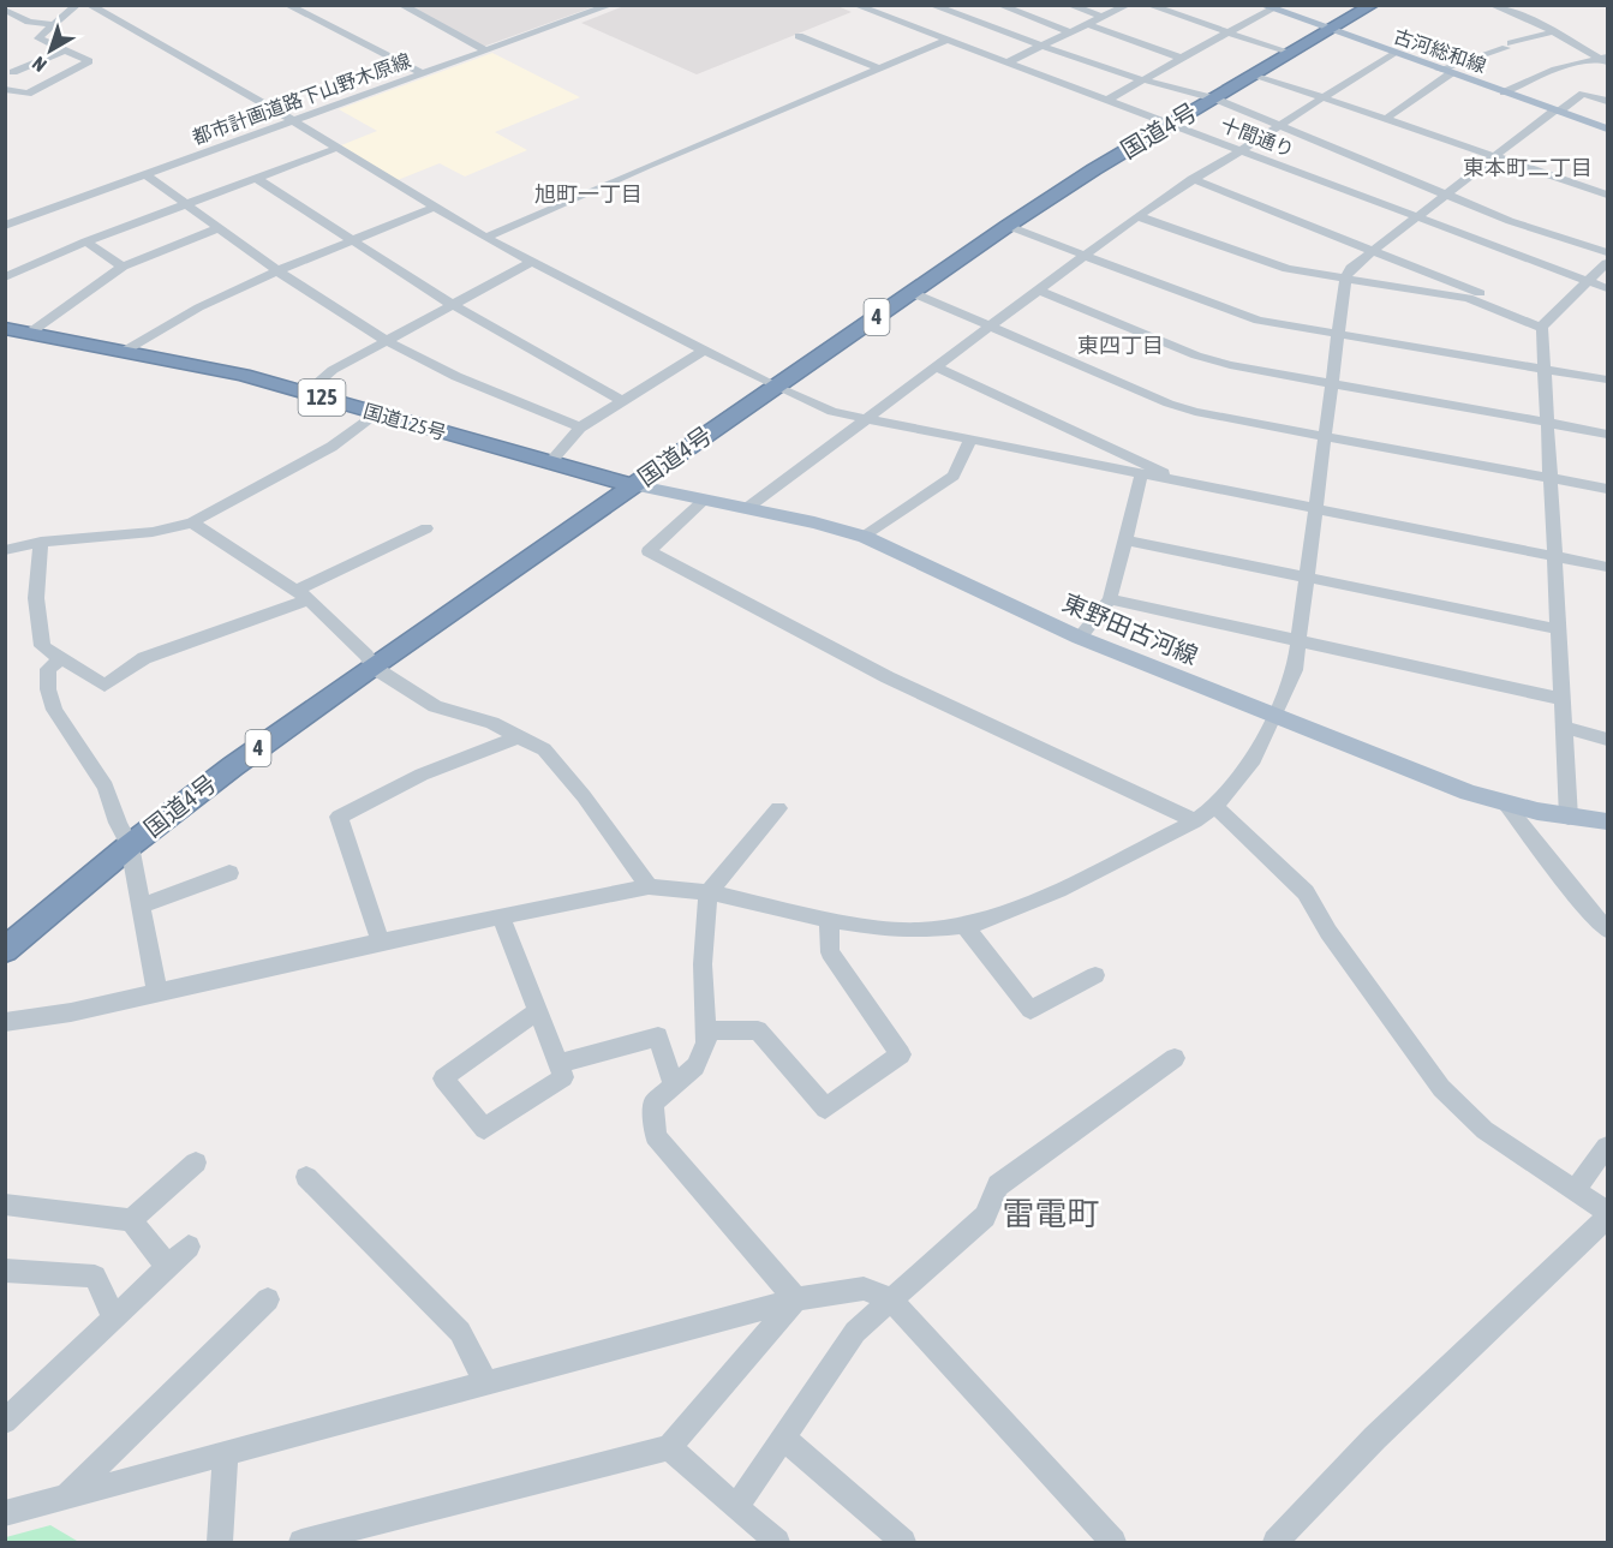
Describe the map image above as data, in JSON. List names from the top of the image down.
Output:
{
  "streets": {
    "highway": [
      "国道4号",
      "4",
      "125",
      "国道125号"
    ],
    "main road": ["古河総和線", "東野田古河線"],
    "street": ["都市計画道路下山野木原線", "十間通り"]
  },
  "crossings": [
    ["古河総和線", "国道4号"],
    ["国道4号", "十間通り"],
    ["国道4号", "国道125号"],
    ["国道4号", "東野田古河線"],
    ["国道125号", "東野田古河線"]
  ],
  "districts": [
    "東本町二丁目",
    "旭町一丁目",
    "東四丁目",
    "雷電町"
  ],
  "north": "bottom left"
}
